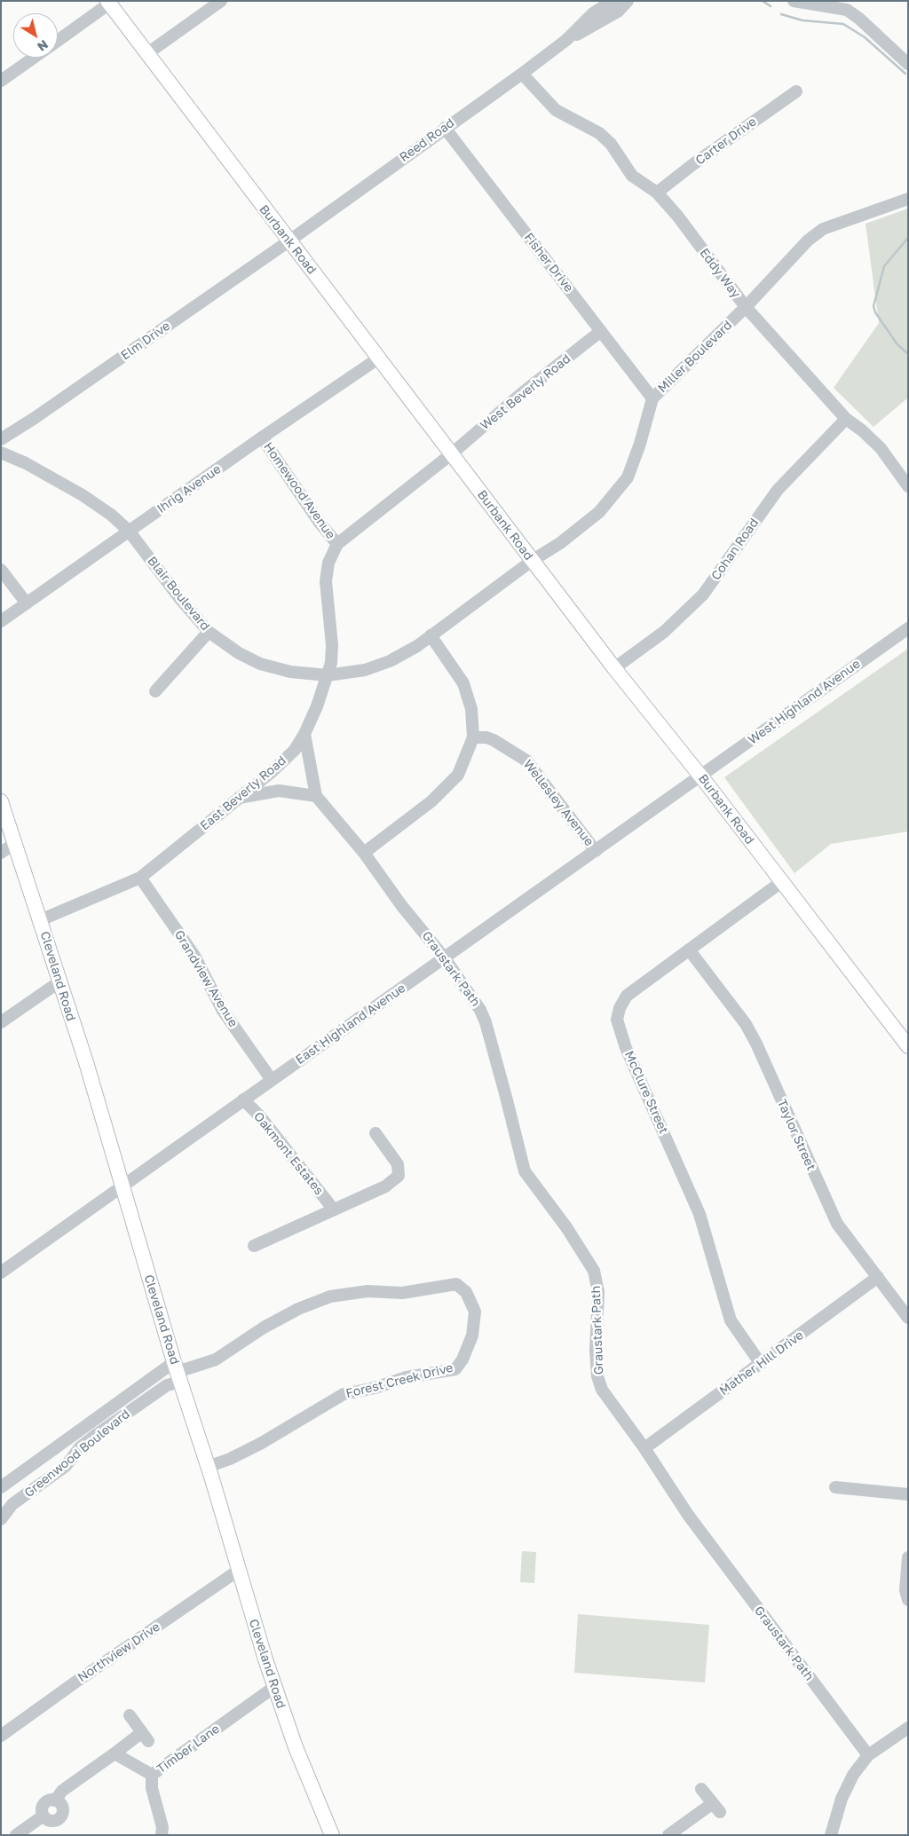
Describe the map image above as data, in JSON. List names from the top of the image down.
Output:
{
  "streets": {
    "main road": ["Burbank Road", "Cleveland Road"],
    "street": [
      "Reed Road",
      "Carter Drive",
      "Fisher Drive",
      "Eddy Way",
      "Elm Drive",
      "Miller Boulevard",
      "West Beverly Road",
      "Ihrig Avenue",
      "Homewood Avenue",
      "Cohan Road",
      "Blair Boulevard",
      "West Highland Avenue",
      "East Beverly Road",
      "Wellesley Avenue",
      "Graustark Path",
      "Grandview Avenue",
      "East Highland Avenue",
      "McClure Street",
      "Taylor Street",
      "Oakmont Estates",
      "Mather Hill Drive",
      "Forest Creek Drive",
      "Greenwood Boulevard",
      "Northview Drive",
      "Timber Lane"
    ]
  },
  "crossings": [
    ["Reed Road", "Burbank Road"],
    ["Reed Road", "Fisher Drive"],
    ["Reed Road", "Eddy Way"],
    ["Reed Road", "Elm Drive"],
    ["Carter Drive", "Eddy Way"],
    ["Burbank Road", "Elm Drive"],
    ["Burbank Road", "Miller Boulevard"],
    ["Burbank Road", "West Beverly Road"],
    ["Burbank Road", "Ihrig Avenue"],
    ["Burbank Road", "Cohan Road"],
    ["Burbank Road", "Blair Boulevard"],
    ["Burbank Road", "West Highland Avenue"],
    ["Burbank Road", "East Beverly Road"],
    ["Burbank Road", "East Highland Avenue"],
    ["Burbank Road", "McClure Street"],
    ["Fisher Drive", "Miller Boulevard"],
    ["Fisher Drive", "West Beverly Road"],
    ["Eddy Way", "Miller Boulevard"],
    ["Eddy Way", "Cohan Road"],
    ["Miller Boulevard", "Blair Boulevard"],
    ["West Beverly Road", "East Beverly Road"],
    ["Ihrig Avenue", "Homewood Avenue"],
    ["Ihrig Avenue", "Blair Boulevard"],
    ["Homewood Avenue", "East Beverly Road"],
    ["Blair Boulevard", "East Beverly Road"],
    ["West Highland Avenue", "East Highland Avenue"],
    ["East Beverly Road", "Graustark Path"],
    ["East Beverly Road", "Cleveland Road"],
    ["East Beverly Road", "Grandview Avenue"],
    ["Wellesley Avenue", "East Highland Avenue"],
    ["Graustark Path", "East Highland Avenue"],
    ["Graustark Path", "Mather Hill Drive"],
    ["Cleveland Road", "East Highland Avenue"],
    ["Cleveland Road", "Forest Creek Drive"],
    ["Cleveland Road", "Greenwood Boulevard"],
    ["Cleveland Road", "Northview Drive"],
    ["Cleveland Road", "Timber Lane"],
    ["Grandview Avenue", "East Highland Avenue"],
    ["East Highland Avenue", "Oakmont Estates"],
    ["McClure Street", "Taylor Street"],
    ["McClure Street", "Mather Hill Drive"],
    ["Taylor Street", "Mather Hill Drive"],
    ["Forest Creek Drive", "Greenwood Boulevard"]
  ],
  "north": "bottom right"
}
